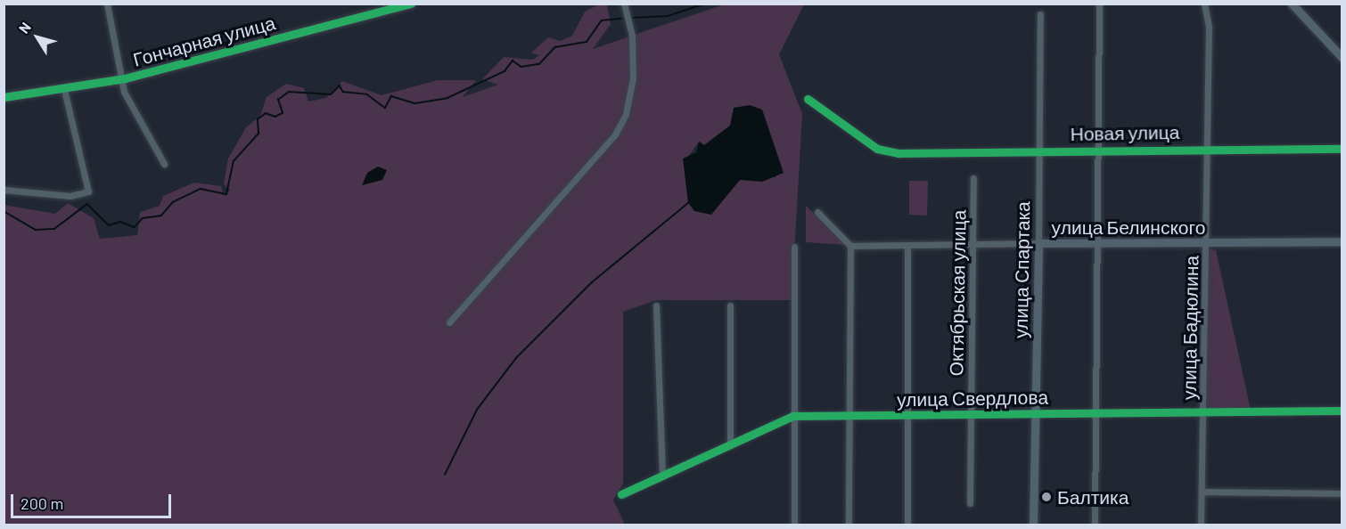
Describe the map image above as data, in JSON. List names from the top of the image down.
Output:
{
  "streets": {
    "street": [
      "Гончарная улица",
      "Новая улица",
      "улица Белинского",
      "улица Спартака",
      "Октябрьская улица",
      "улица Бадюлина",
      "улица Свердлова"
    ]
  },
  "crossings": [
    ["Новая улица", "улица Спартака"],
    ["Новая улица", "улица Бадюлина"],
    ["улица Белинского", "улица Спартака"],
    ["улица Белинского", "Октябрьская улица"],
    ["улица Белинского", "улица Бадюлина"],
    ["улица Спартака", "улица Свердлова"],
    ["Октябрьская улица", "улица Свердлова"],
    ["улица Бадюлина", "улица Свердлова"]
  ],
  "places": ["Балтика"],
  "scale_bar": "200 m",
  "north": "top left"
}
